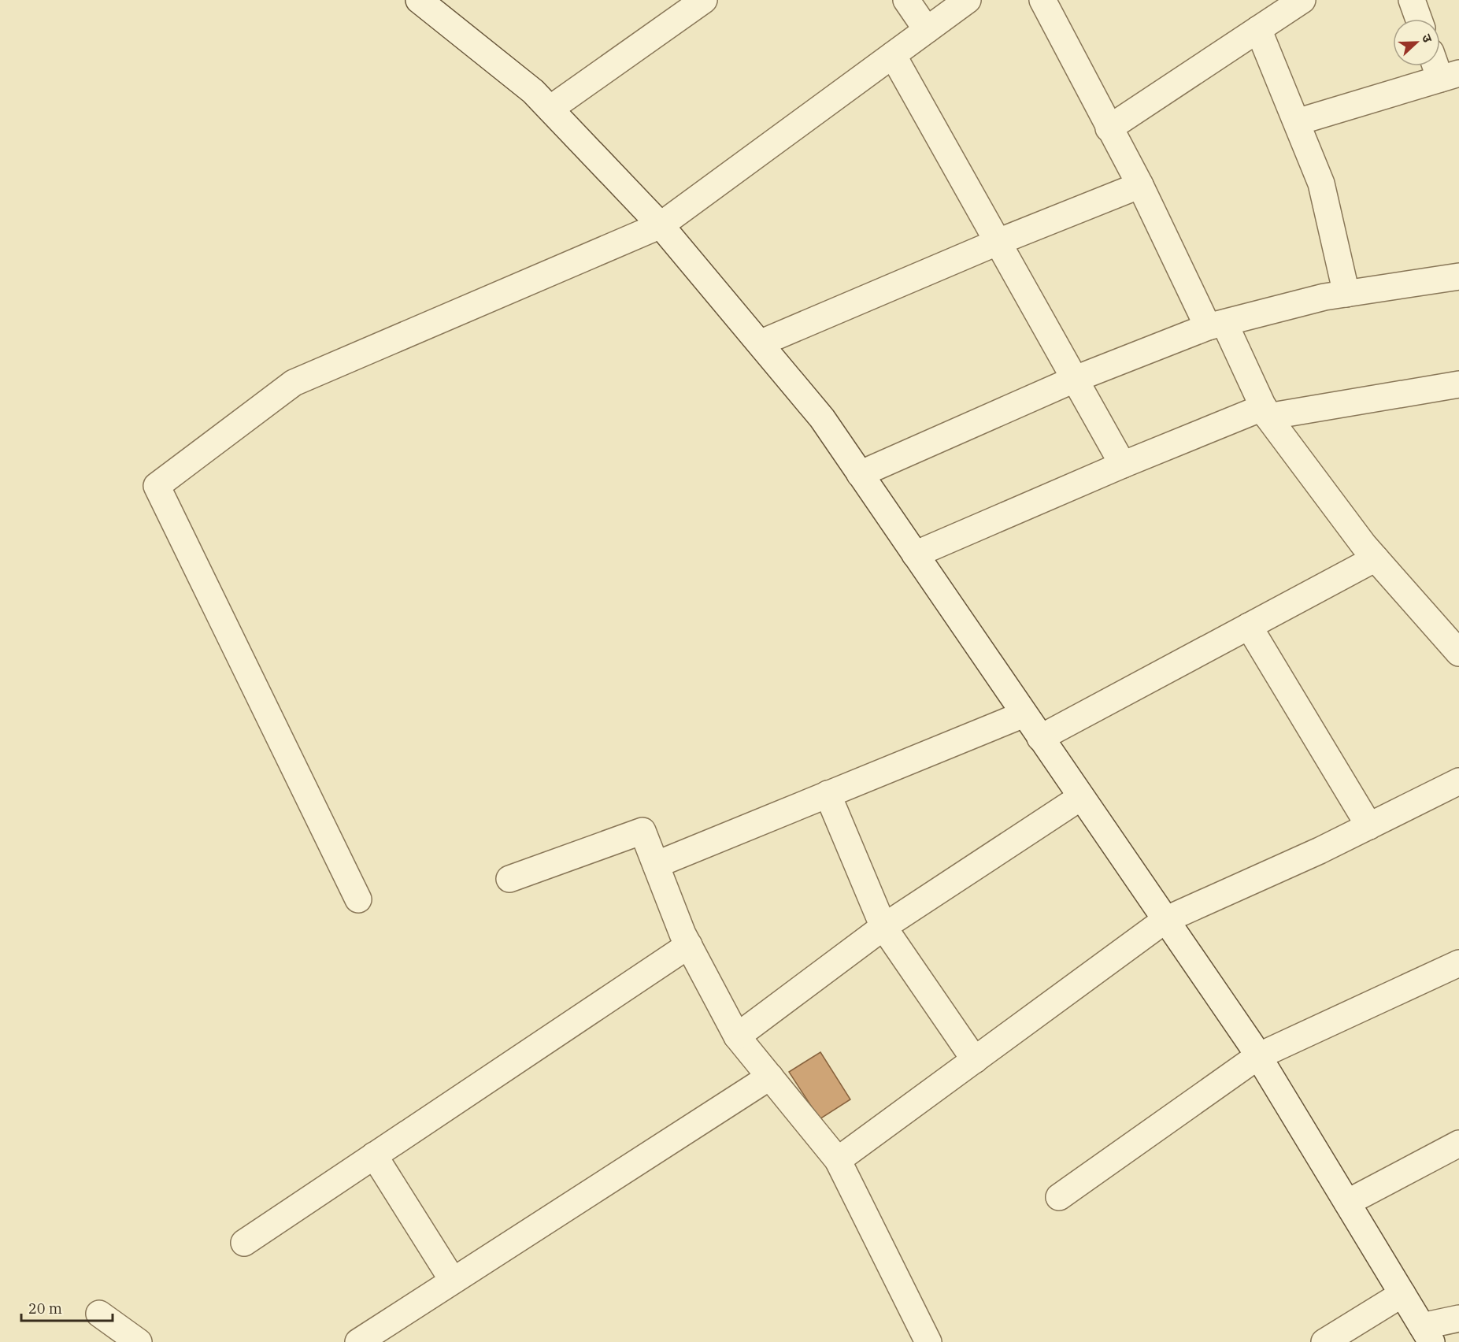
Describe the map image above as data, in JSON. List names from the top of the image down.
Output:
{
  "scale_bar": "20 m",
  "north": "right"
}
